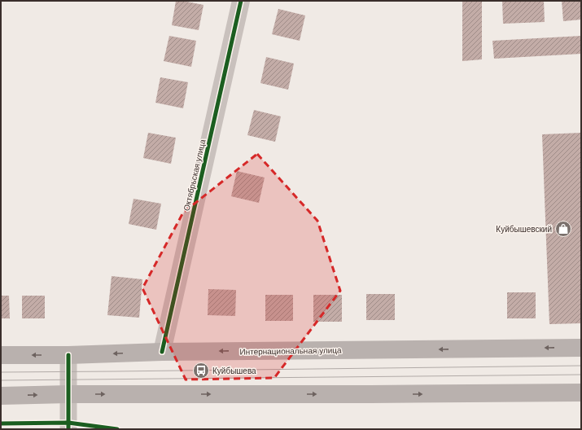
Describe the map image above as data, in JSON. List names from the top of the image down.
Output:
{
  "streets": {
    "main road": ["Интернациональная улица"],
    "street": ["Октябрьская улица"]
  },
  "crossings": [
    ["Октябрьская улица", "Интернациональная улица"]
  ],
  "places": {
    "shop": ["Куйбышевский"],
    "bus stop": ["Куйбышева"]
  }
}
